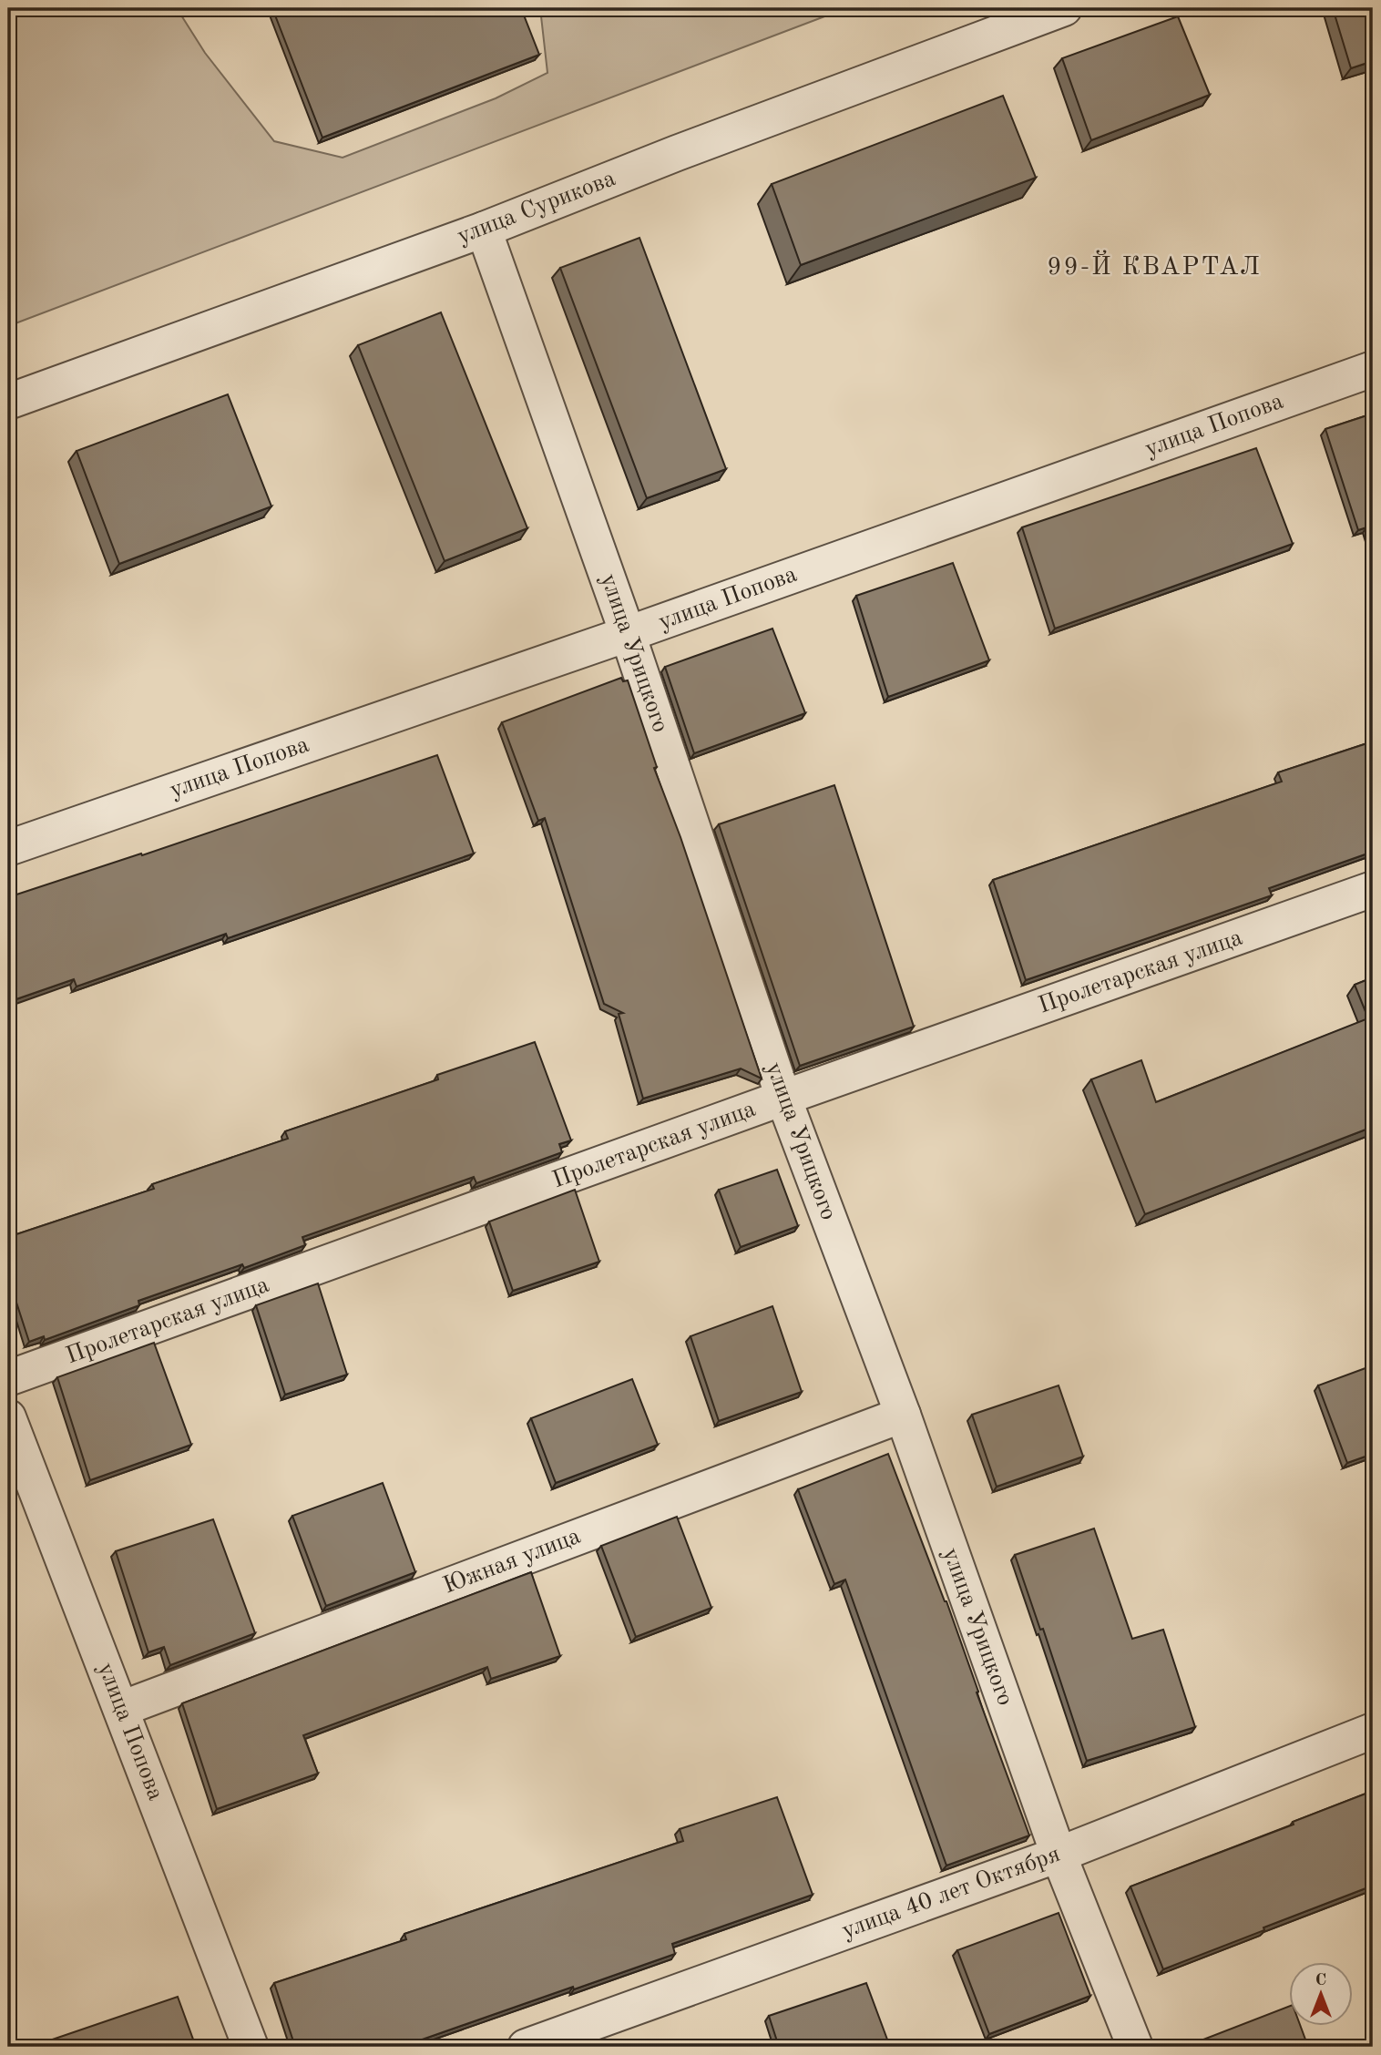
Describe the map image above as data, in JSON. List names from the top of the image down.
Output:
{
  "streets": {
    "street": [
      "улица Сурикова",
      "улица Попова",
      "улица Урицкого",
      "Пролетарская улица",
      "Южная улица",
      "улица 40 лет Октября"
    ]
  },
  "crossings": [
    ["улица Сурикова", "улица Урицкого"],
    ["улица Попова", "улица Урицкого"],
    ["улица Попова", "Южная улица"],
    ["улица Урицкого", "Пролетарская улица"],
    ["улица Урицкого", "Южная улица"],
    ["улица Урицкого", "улица 40 лет Октября"]
  ],
  "districts": ["99-Й КВАРТАЛ"],
  "north": "top"
}
